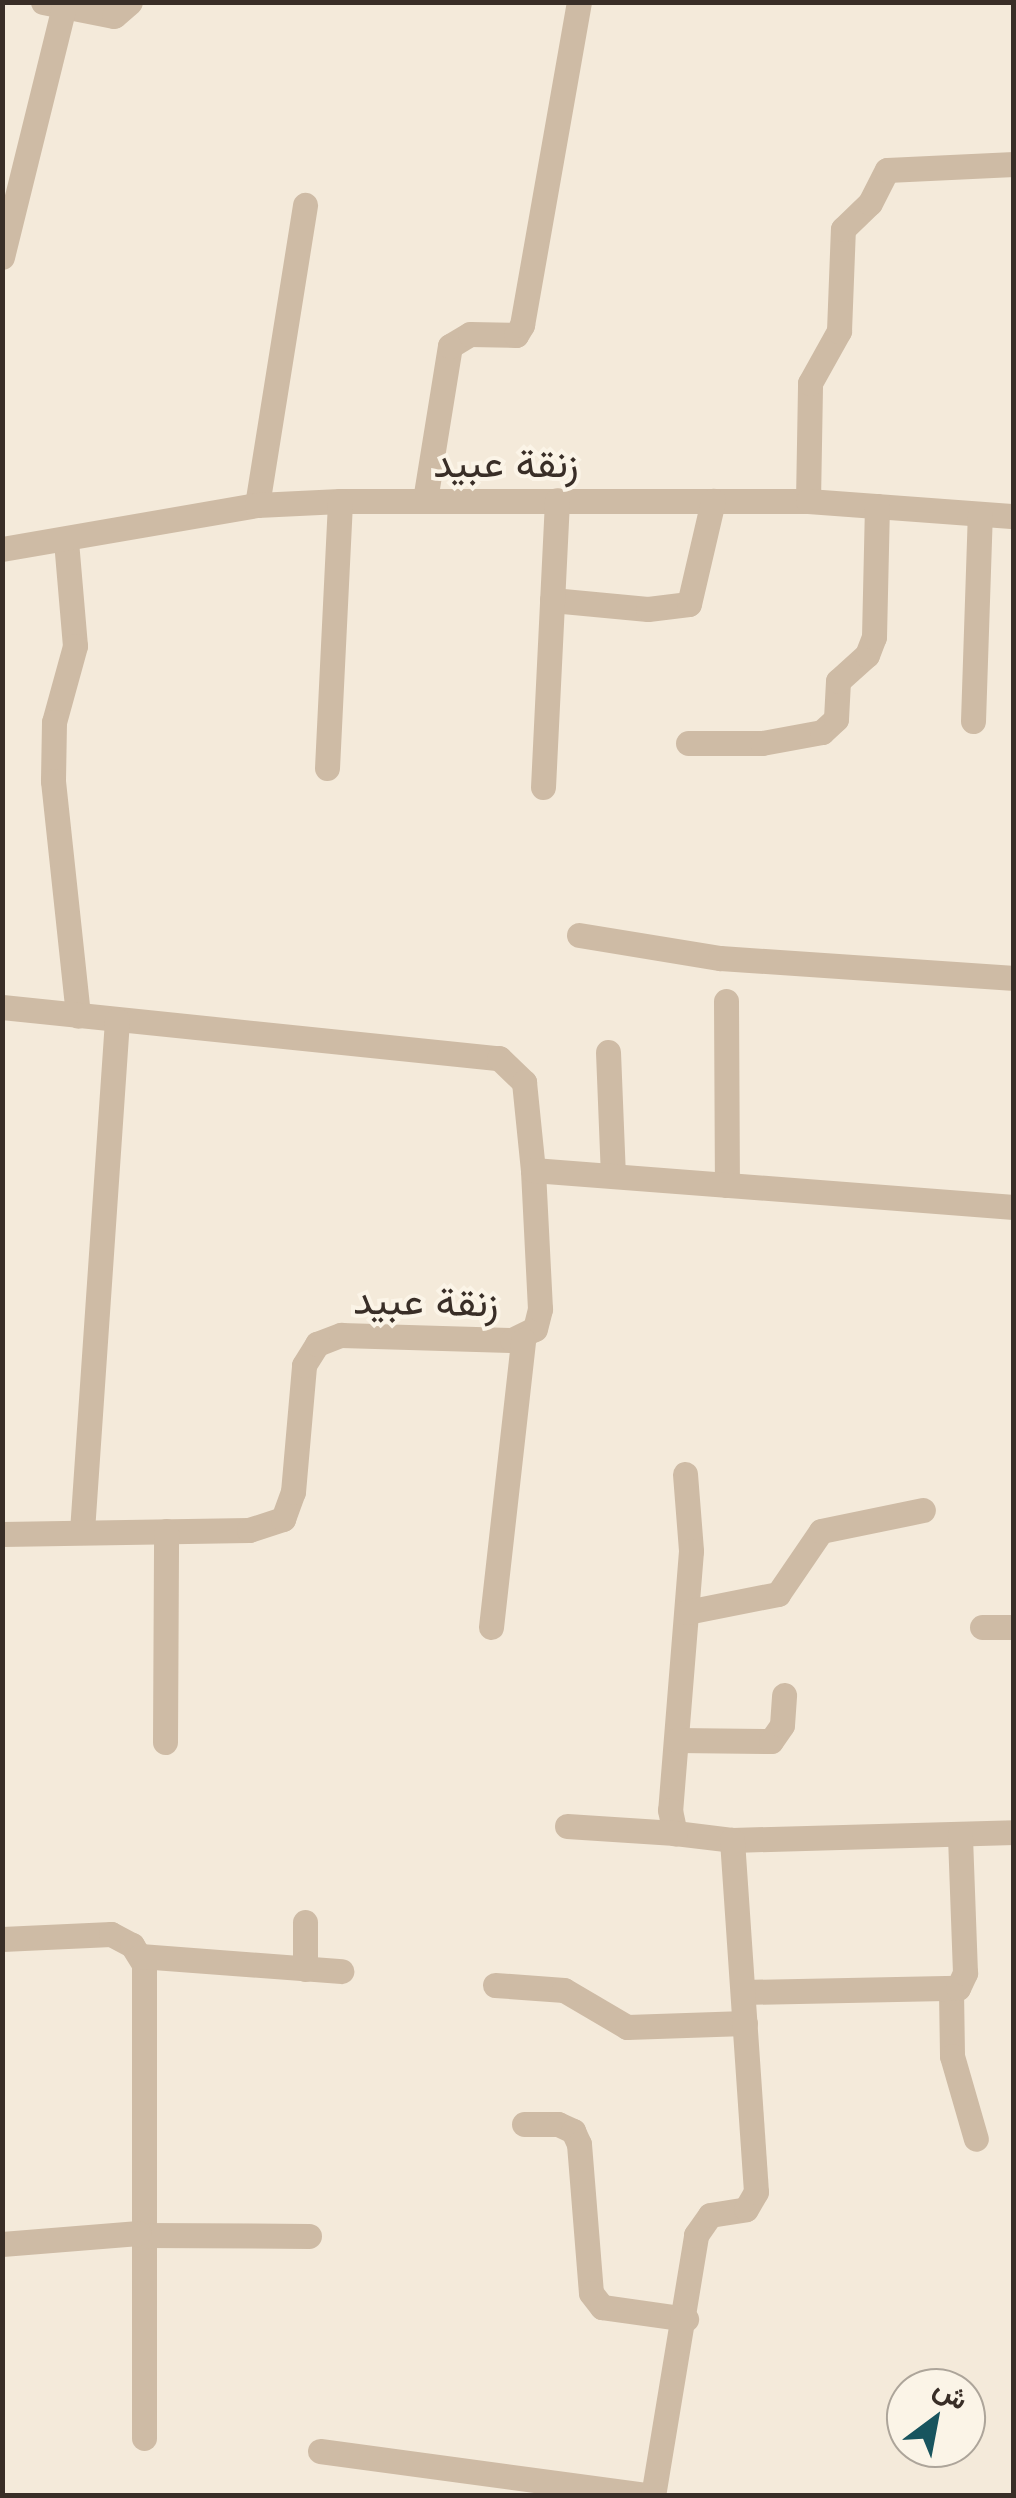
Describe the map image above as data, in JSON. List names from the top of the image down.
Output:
{
  "streets": {
    "street": ["زنقة عبيد"]
  },
  "north": "top right"
}
